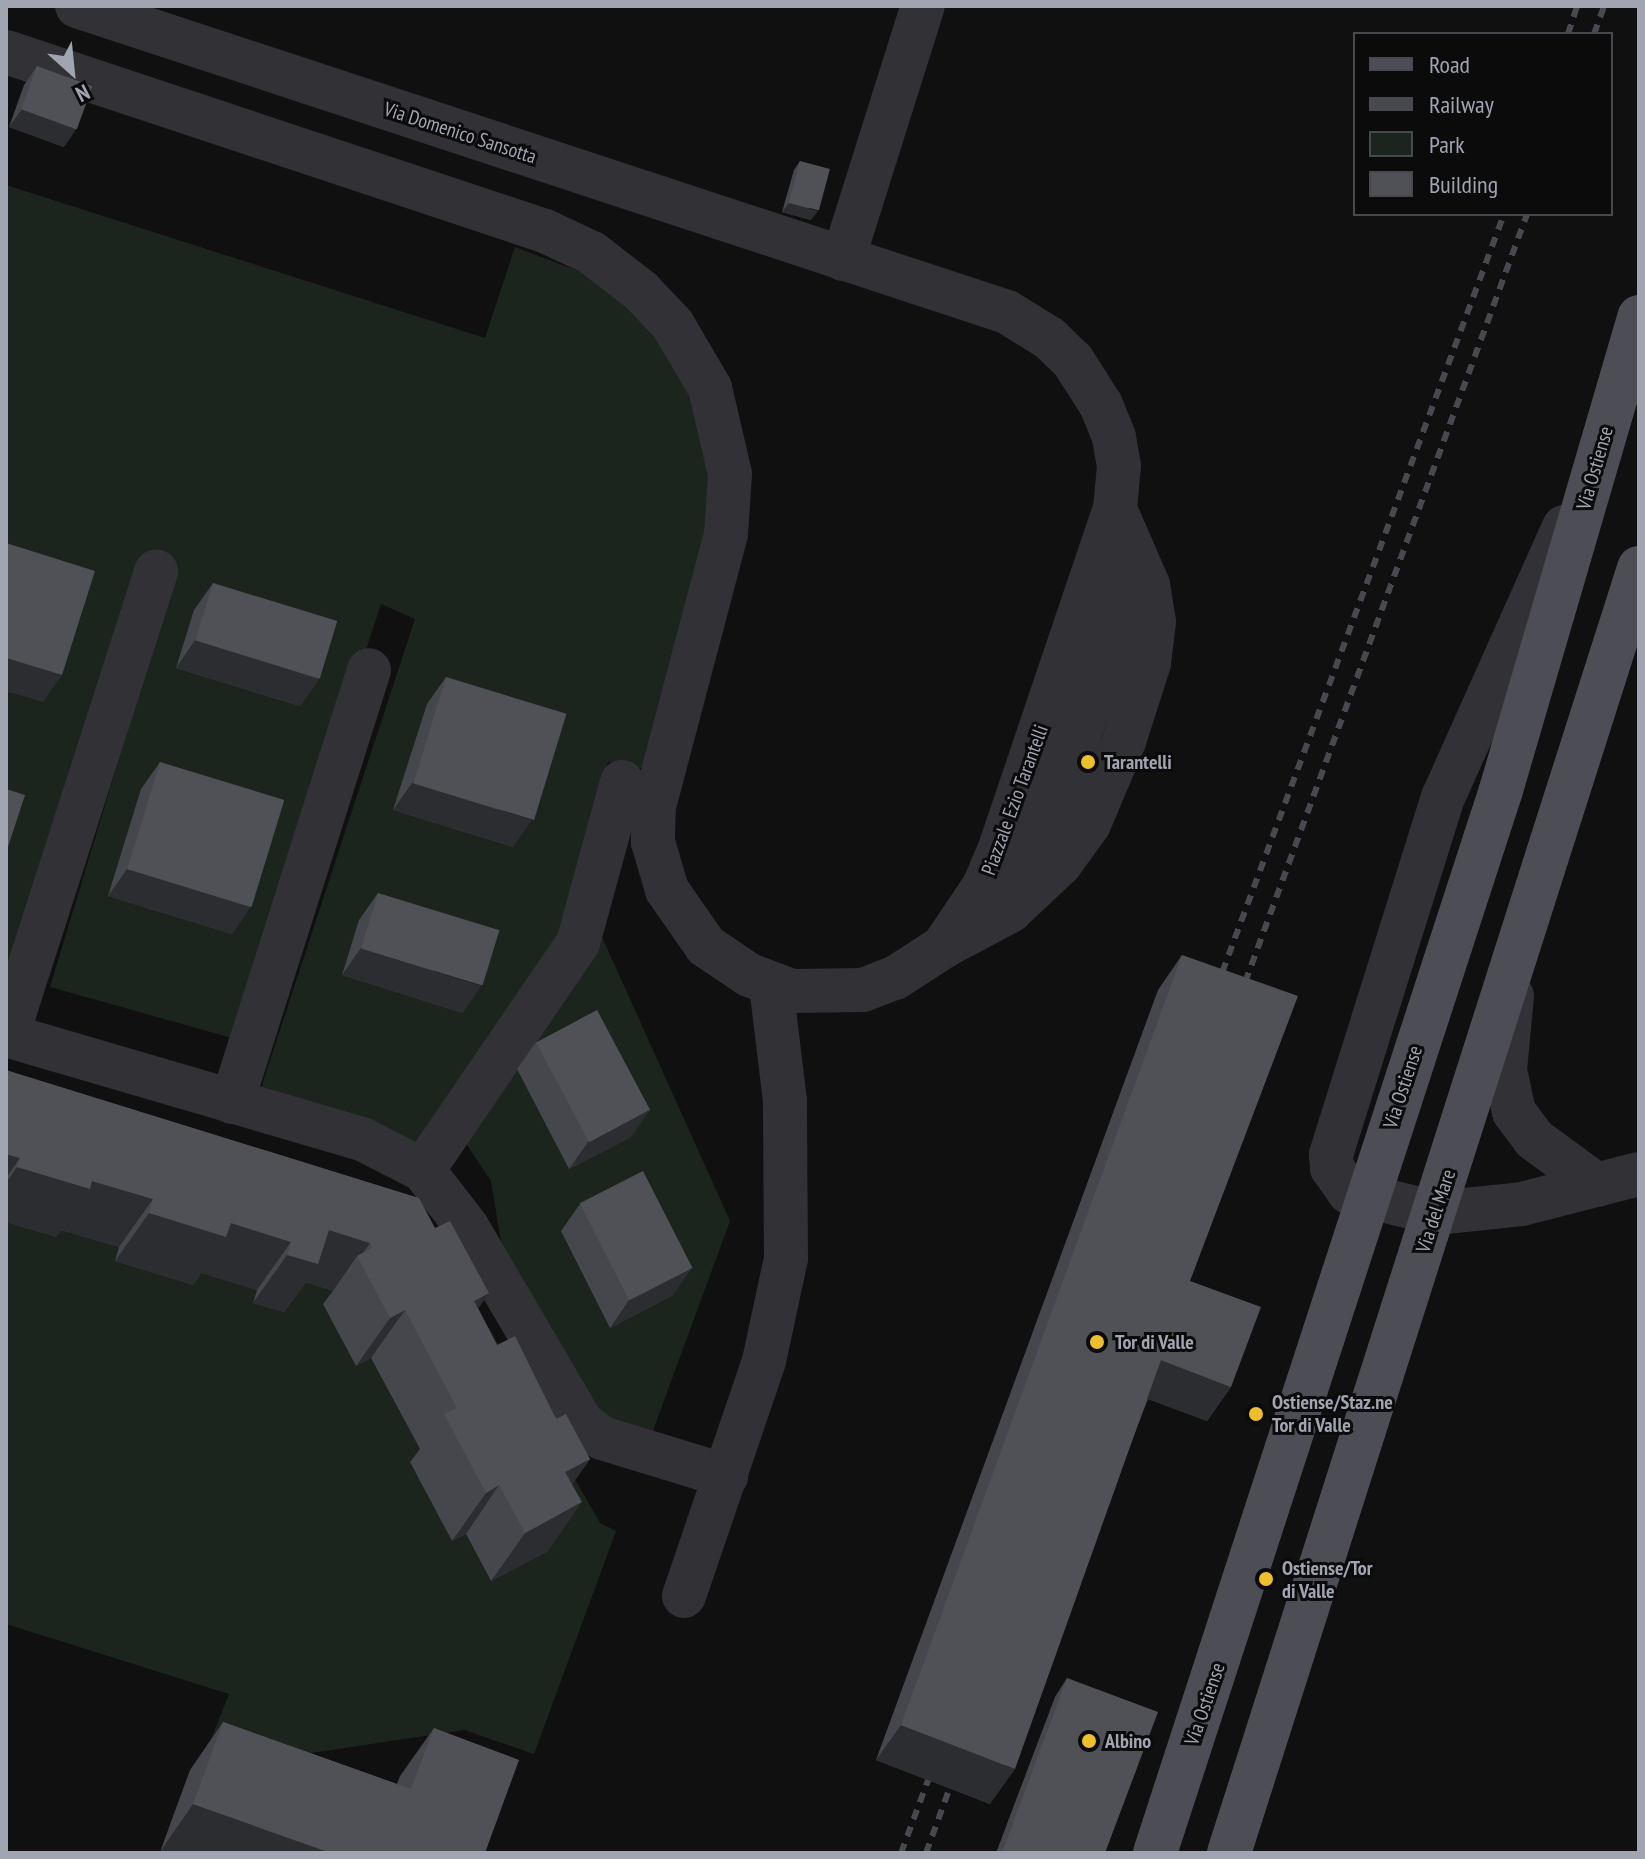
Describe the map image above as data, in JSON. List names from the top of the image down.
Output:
{
  "streets": {
    "main road": ["Via Ostiense", "Via del Mare"],
    "street": ["Via Domenico Sansotta", "Piazzale Ezio Tarantelli"]
  },
  "crossings": [
    ["Via Domenico Sansotta", "Piazzale Ezio Tarantelli"]
  ],
  "places": [
    "Tarantelli",
    "Tor di Valle",
    "Ostiense/Staz.ne Tor di Valle",
    "Ostiense/Tor di Valle",
    "Albino"
  ],
  "legend": [
    "Road",
    "Railway",
    "Park",
    "Building"
  ],
  "north": "bottom right"
}
